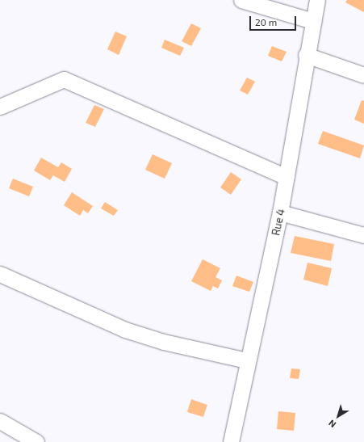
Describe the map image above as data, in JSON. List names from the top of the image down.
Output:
{
  "streets": {
    "street": ["Rue 4"]
  },
  "scale_bar": "20 m",
  "north": "bottom left"
}
